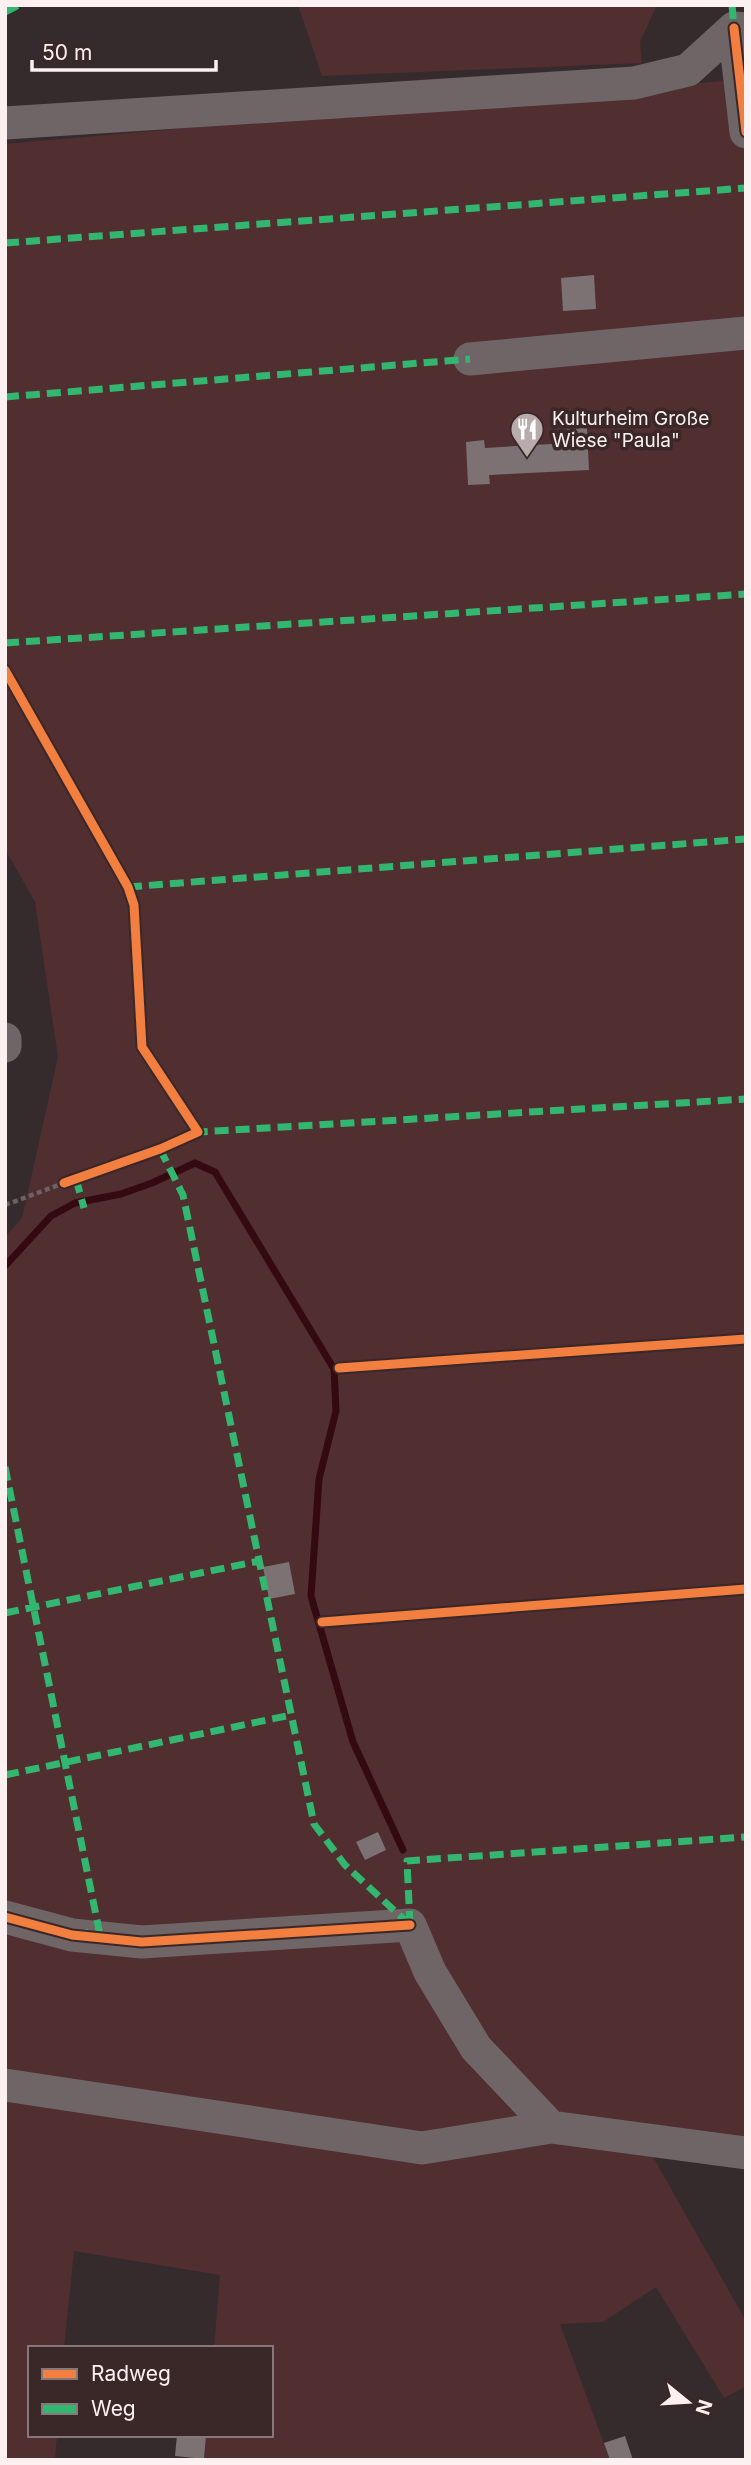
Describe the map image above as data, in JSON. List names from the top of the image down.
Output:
{
  "places": {
    "restaurant": ["Kulturheim Große Wiese \"Paula\""]
  },
  "legend": ["Radweg", "Weg"],
  "scale_bar": "50 m",
  "north": "right"
}
